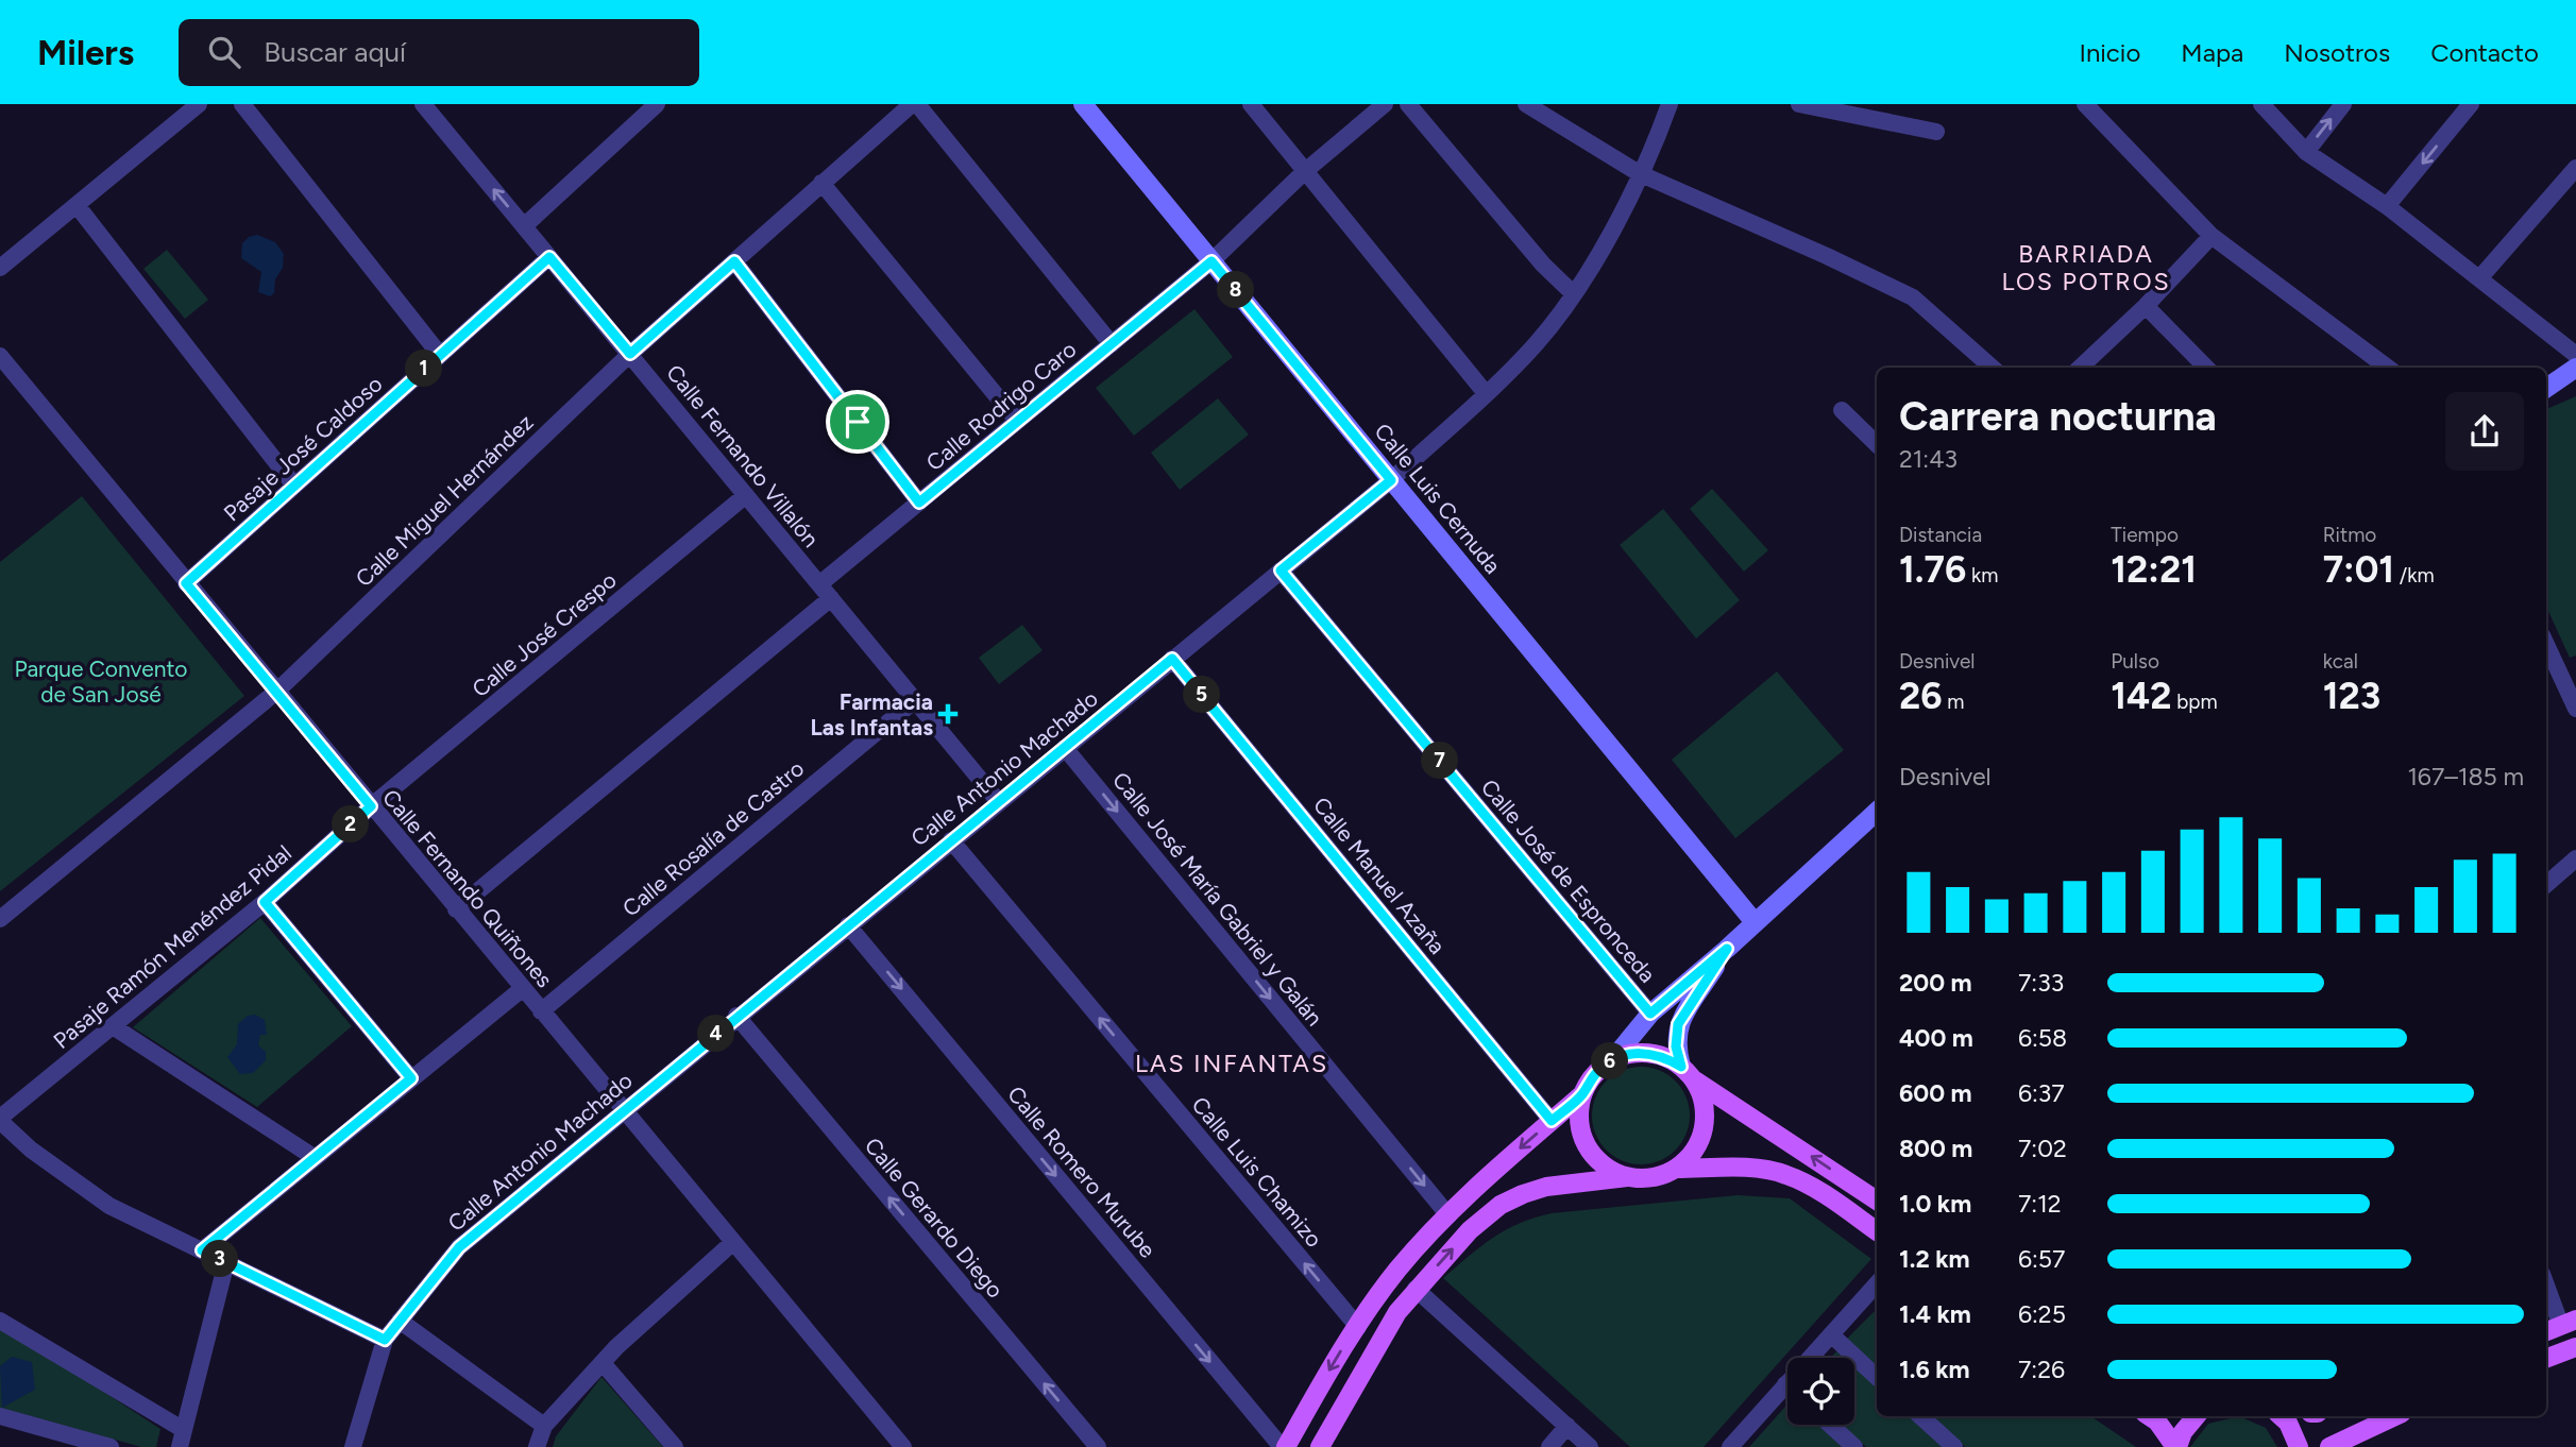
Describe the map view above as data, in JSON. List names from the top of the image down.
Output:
{
  "streets": {
    "street": [
      "Calle Rodrigo Caro",
      "Pasaje José Caldoso",
      "Calle Fernando Villalón",
      "Calle Luis Cernuda",
      "Calle Miguel Hernández",
      "Calle José Crespo",
      "Calle Antonio Machado",
      "Calle Rosalía de Castro",
      "Calle Manuel Azaña",
      "Calle José de Espronceda",
      "Calle Fernando Quiñones",
      "Calle José María Gabriel y Galán",
      "Pasaje Ramón Menéndez Pidal",
      "Calle Romero Murube",
      "Calle Luis Chamizo",
      "Calle Gerardo Diego"
    ]
  },
  "crossings": [
    ["Calle Rodrigo Caro", "Calle Fernando Villalón"],
    ["Calle Rodrigo Caro", "Calle Luis Cernuda"],
    ["Calle Rodrigo Caro", "Calle Fernando Quiñones"],
    ["Pasaje José Caldoso", "Calle Fernando Villalón"],
    ["Pasaje José Caldoso", "Calle Fernando Quiñones"],
    ["Calle Fernando Villalón", "Calle Miguel Hernández"],
    ["Calle Fernando Villalón", "Calle José Crespo"],
    ["Calle Fernando Villalón", "Calle Antonio Machado"],
    ["Calle Fernando Villalón", "Calle Rosalía de Castro"],
    ["Calle Luis Cernuda", "Calle Antonio Machado"],
    ["Calle Miguel Hernández", "Calle Fernando Quiñones"],
    ["Calle José Crespo", "Calle Fernando Quiñones"],
    ["Calle José Crespo", "Pasaje Ramón Menéndez Pidal"],
    ["Calle Antonio Machado", "Calle Manuel Azaña"],
    ["Calle Antonio Machado", "Calle José de Espronceda"],
    ["Calle Antonio Machado", "Calle Fernando Quiñones"],
    ["Calle Antonio Machado", "Calle José María Gabriel y Galán"],
    ["Calle Antonio Machado", "Calle Romero Murube"],
    ["Calle Antonio Machado", "Calle Luis Chamizo"],
    ["Calle Antonio Machado", "Calle Gerardo Diego"],
    ["Calle Rosalía de Castro", "Calle Fernando Quiñones"],
    ["Calle Fernando Quiñones", "Pasaje Ramón Menéndez Pidal"]
  ],
  "one_way": [
    "Calle José María Gabriel y Galán",
    "Calle Romero Murube",
    "Calle Luis Chamizo",
    "Calle Gerardo Diego"
  ],
  "districts": ["BARRIADA LOS POTROS", "LAS INFANTAS"],
  "parks": ["Parque Convento de San José"],
  "places": {
    "health": ["Farmacia Las Infantas"]
  },
  "page": {
    "header": "Milers",
    "search": "Buscar aquí",
    "nav": [
      "Inicio",
      "Mapa",
      "Nosotros",
      "Contacto"
    ],
    "pins": [
      "8",
      "1",
      "5",
      "7",
      "2",
      "4",
      "6",
      "3"
    ],
    "heading": ["Carrera nocturna", "21:43"],
    "stats": [
      ["Distancia", "1.76 km"],
      ["Tiempo", "12:21"],
      ["Ritmo", "7:01 /km"],
      ["Desnivel", "26 m"],
      ["Pulso", "142 bpm"],
      ["kcal", "123"]
    ],
    "chart": ["Desnivel", "167–185 m"],
    "list": [
      {
        "name": "200 m",
        "note": "7:33"
      },
      {
        "name": "400 m",
        "note": "6:58"
      },
      {
        "name": "600 m",
        "note": "6:37"
      },
      {
        "name": "800 m",
        "note": "7:02"
      },
      {
        "name": "1.0 km",
        "note": "7:12"
      },
      {
        "name": "1.2 km",
        "note": "6:57"
      },
      {
        "name": "1.4 km",
        "note": "6:25"
      },
      {
        "name": "1.6 km",
        "note": "7:26"
      }
    ]
  }
}
